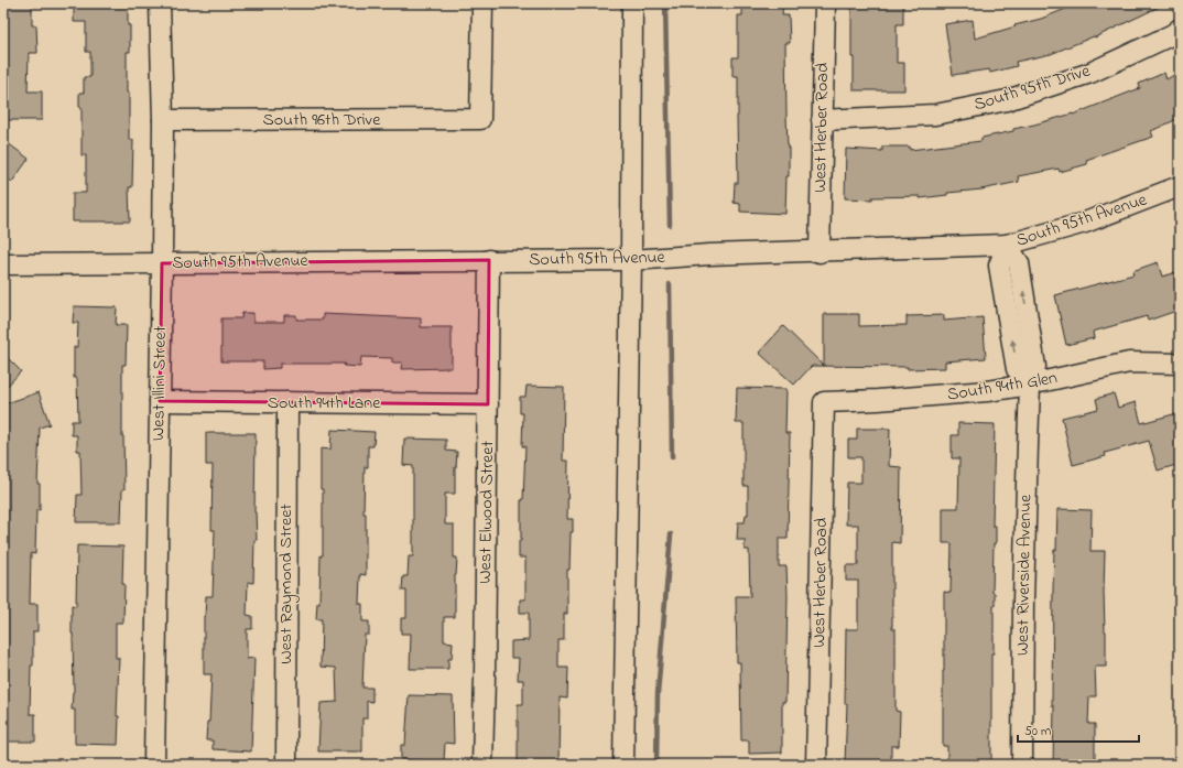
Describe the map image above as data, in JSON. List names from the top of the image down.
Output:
{
  "streets": {
    "street": [
      "South 95th Drive",
      "South 96th Drive",
      "West Herber Road",
      "South 95th Avenue",
      "West Illini Street",
      "South 94th Glen",
      "South 94th Lane",
      "West Elwood Street",
      "West Riverside Avenue",
      "West Raymond Street"
    ]
  },
  "crossings": [
    ["South 95th Drive", "West Herber Road"],
    ["South 96th Drive", "West Illini Street"],
    ["West Herber Road", "South 95th Avenue"],
    ["West Herber Road", "South 94th Glen"],
    ["South 95th Avenue", "West Illini Street"],
    ["South 95th Avenue", "West Elwood Street"],
    ["West Illini Street", "South 94th Lane"],
    ["South 94th Glen", "West Riverside Avenue"],
    ["South 94th Lane", "West Elwood Street"],
    ["South 94th Lane", "West Raymond Street"]
  ],
  "scale_bar": "50 m"
}
